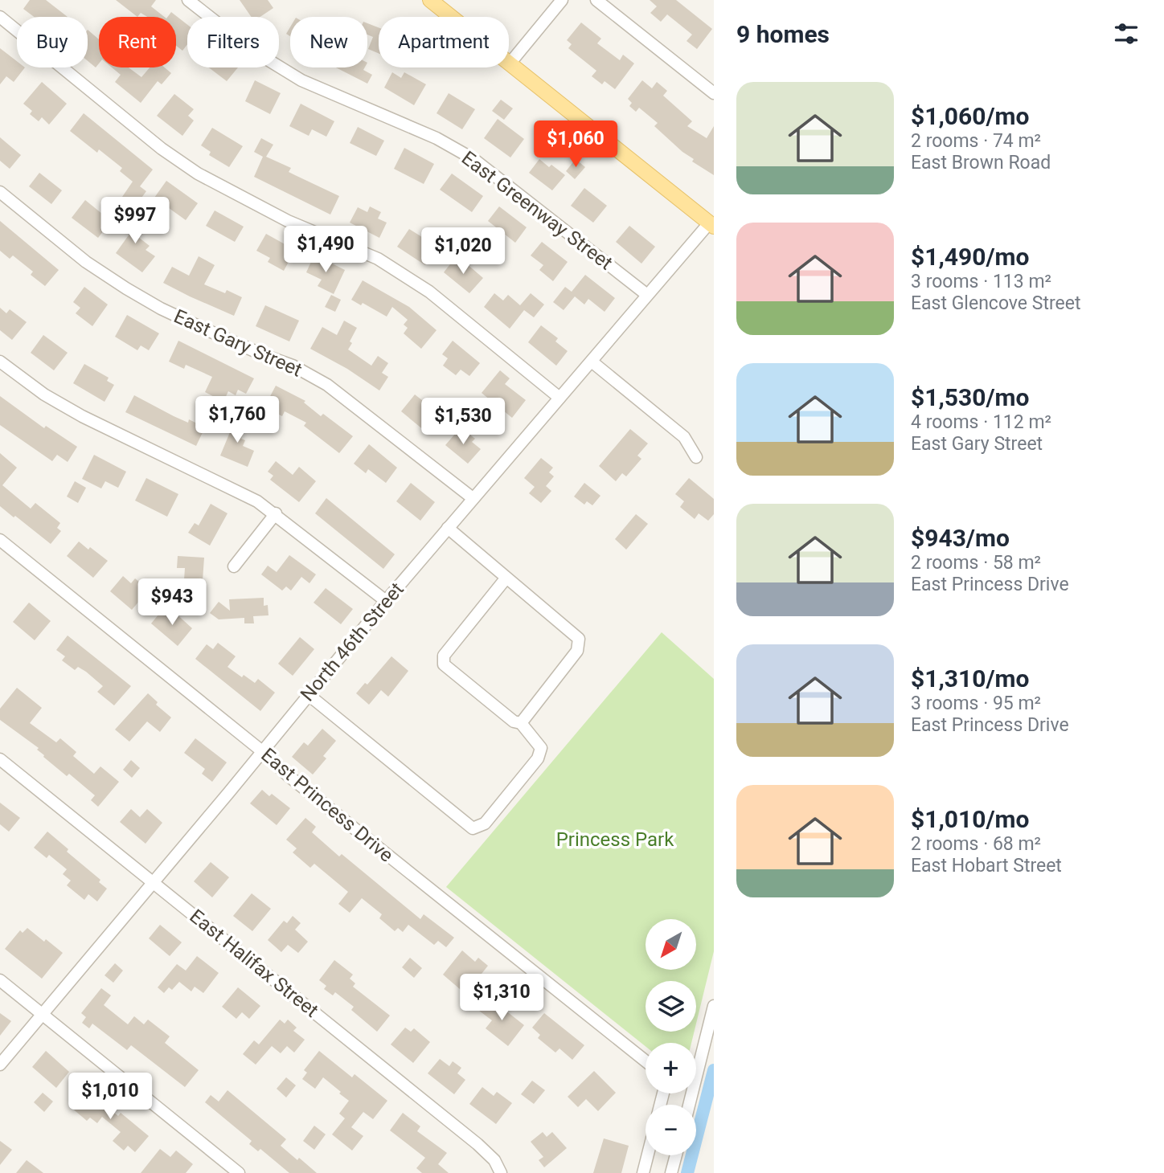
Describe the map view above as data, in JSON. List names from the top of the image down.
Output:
{
  "streets": {
    "street": [
      "East Greenway Street",
      "East Gary Street",
      "North 46th Street",
      "East Princess Drive",
      "East Halifax Street"
    ]
  },
  "crossings": [
    ["East Greenway Street", "North 46th Street"],
    ["East Gary Street", "North 46th Street"],
    ["North 46th Street", "East Princess Drive"],
    ["North 46th Street", "East Halifax Street"]
  ],
  "parks": ["Princess Park"],
  "north": "bottom left",
  "page": {
    "heading": "9 homes",
    "chip": [
      "Buy",
      "Rent",
      "Filters",
      "New",
      "Apartment"
    ],
    "list": [
      {
        "name": "$1,060/mo",
        "note": "2 rooms · 74 m² · East Brown Road"
      },
      {
        "name": "$1,490/mo",
        "note": "3 rooms · 113 m² · East Glencove Street"
      },
      {
        "name": "$1,530/mo",
        "note": "4 rooms · 112 m² · East Gary Street"
      },
      {
        "name": "$943/mo",
        "note": "2 rooms · 58 m² · East Princess Drive"
      },
      {
        "name": "$1,310/mo",
        "note": "3 rooms · 95 m² · East Princess Drive"
      },
      {
        "name": "$1,010/mo",
        "note": "2 rooms · 68 m² · East Hobart Street"
      }
    ],
    "price": [
      "$1,060",
      "$997",
      "$1,490",
      "$1,020",
      "$1,760",
      "$1,530",
      "$943",
      "$1,310",
      "$1,010"
    ],
    "map_buttons": ["+", "−"]
  }
}
